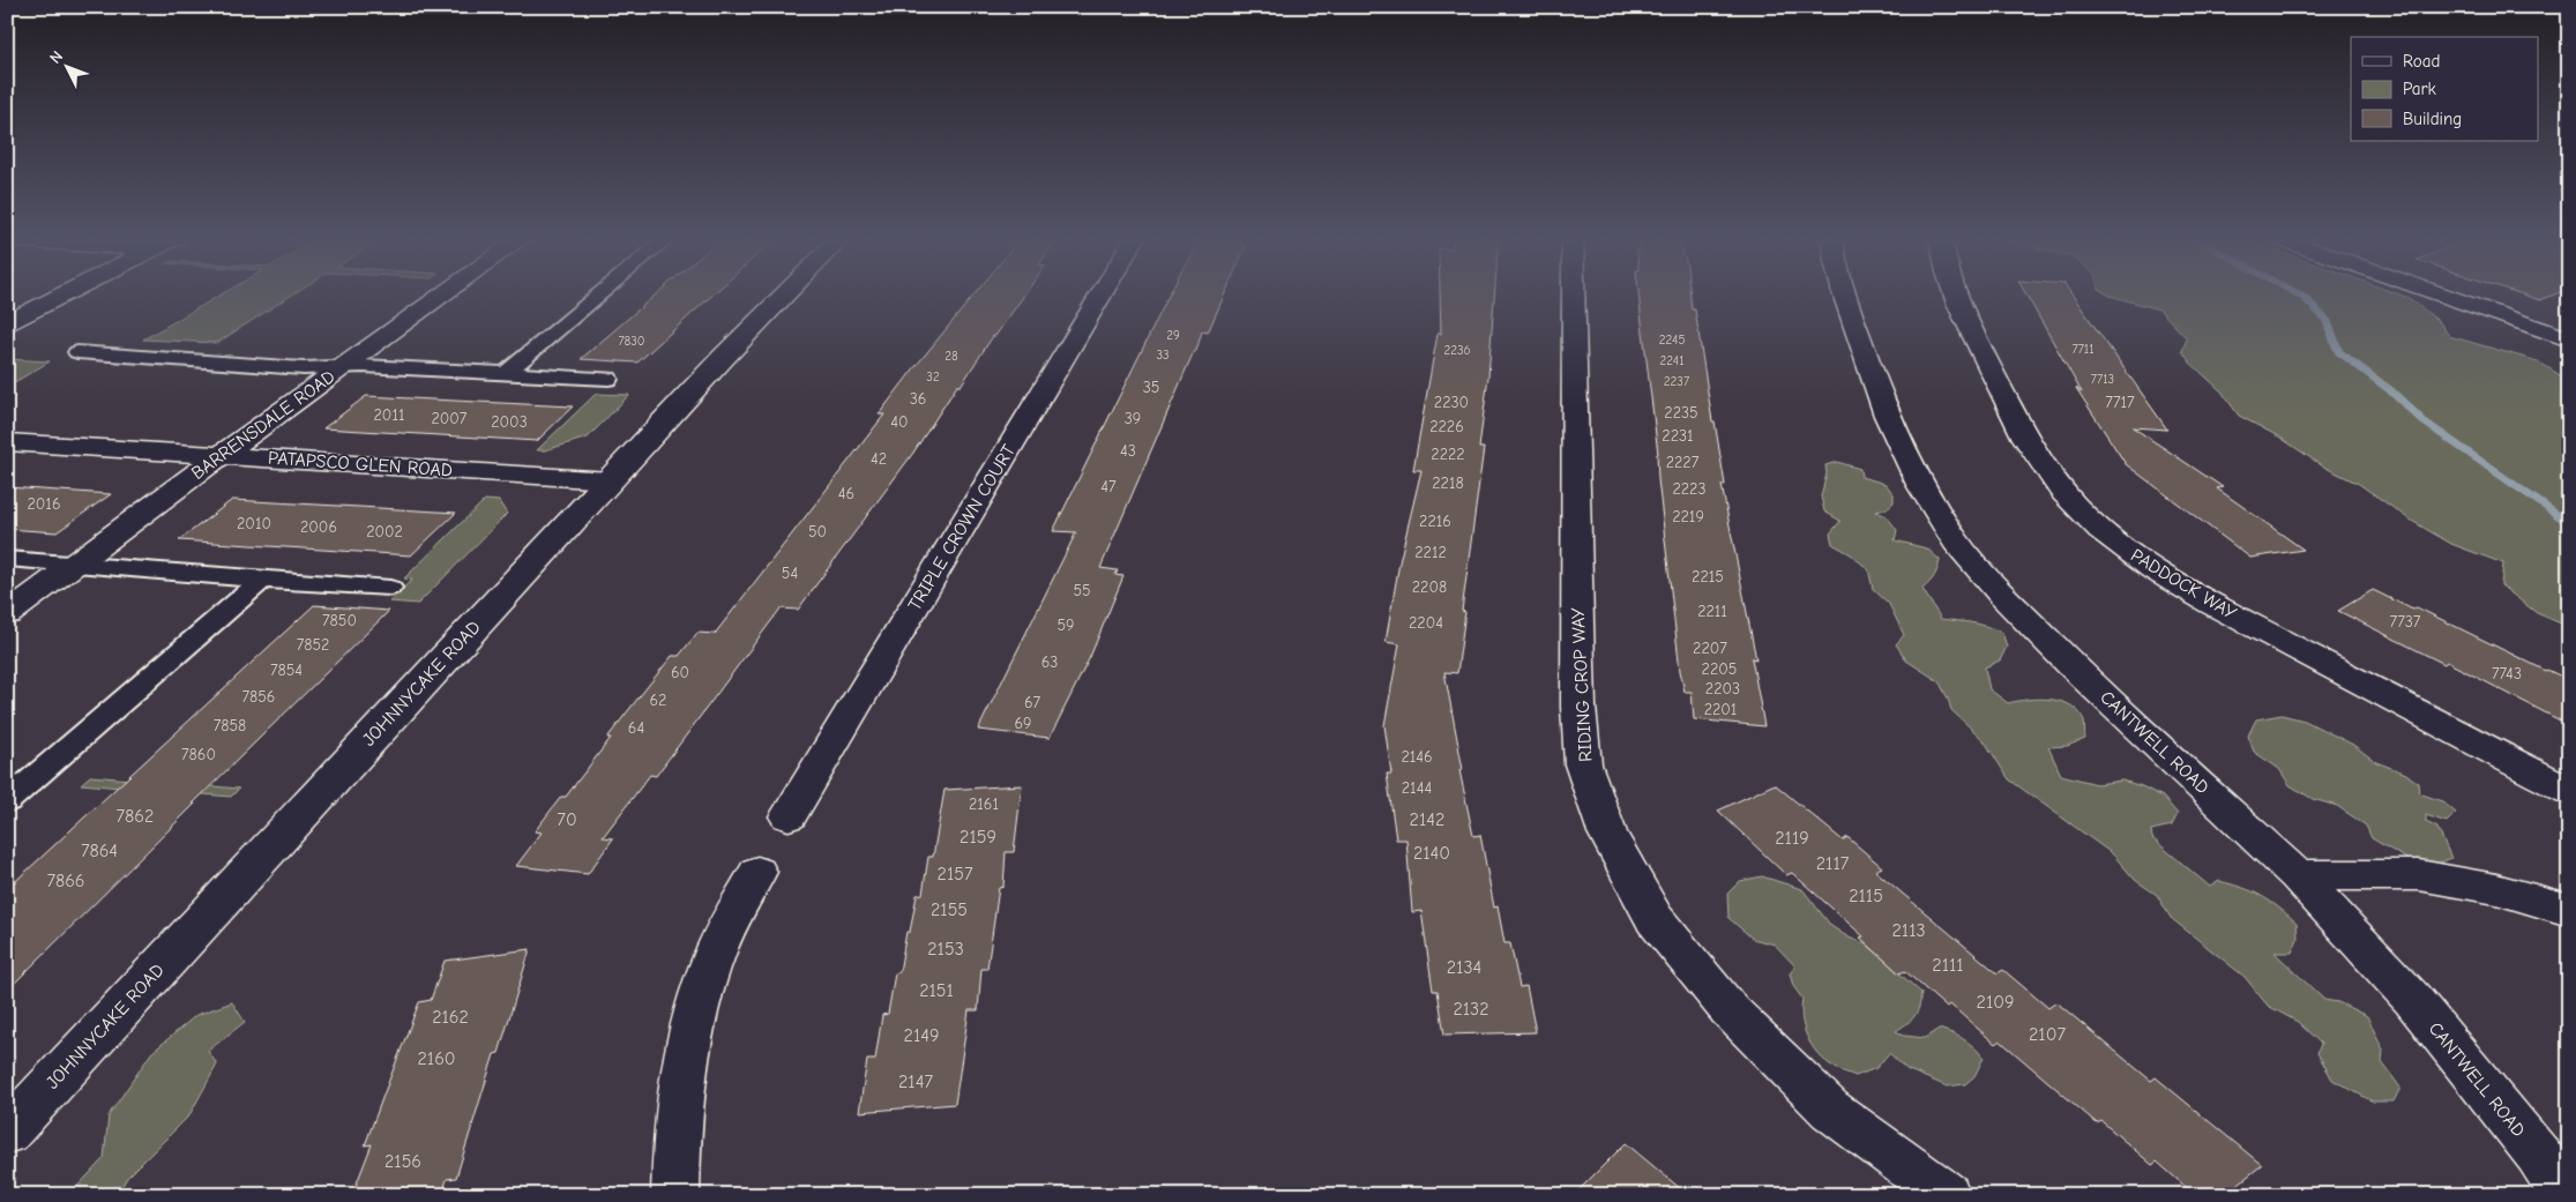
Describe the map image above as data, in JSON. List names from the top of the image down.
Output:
{
  "streets": {
    "street": [
      "BARRENSDALE ROAD",
      "PATAPSCO GLEN ROAD",
      "TRIPLE CROWN COURT",
      "PADDOCK WAY",
      "JOHNNYCAKE ROAD",
      "RIDING CROP WAY",
      "CANTWELL ROAD"
    ]
  },
  "crossings": [
    ["BARRENSDALE ROAD", "PATAPSCO GLEN ROAD"],
    ["PATAPSCO GLEN ROAD", "JOHNNYCAKE ROAD"]
  ],
  "house_numbers": [
    "29",
    "2245",
    "7830",
    "7711",
    "2236",
    "33",
    "28",
    "2241",
    "32",
    "7713",
    "2237",
    "35",
    "36",
    "2230",
    "7717",
    "2235",
    "2011",
    "2007",
    "39",
    "2003",
    "40",
    "2226",
    "2231",
    "43",
    "2222",
    "42",
    "2227",
    "2218",
    "47",
    "2223",
    "46",
    "2016",
    "2219",
    "2216",
    "2010",
    "2006",
    "2002",
    "50",
    "2212",
    "54",
    "2215",
    "2208",
    "55",
    "2211",
    "7850",
    "7737",
    "2204",
    "59",
    "7852",
    "2207",
    "63",
    "2205",
    "7854",
    "60",
    "7743",
    "2203",
    "7856",
    "62",
    "67",
    "2201",
    "69",
    "7858",
    "64",
    "7860",
    "2146",
    "2144",
    "2161",
    "7862",
    "70",
    "2142",
    "2159",
    "2119",
    "7864",
    "2140",
    "2117",
    "2157",
    "7866",
    "2115",
    "2155",
    "2113",
    "2153",
    "2111",
    "2134",
    "2151",
    "2109",
    "2132",
    "2162",
    "2107",
    "2149",
    "2160",
    "2147",
    "2156"
  ],
  "legend": ["Road", "Park", "Building"],
  "north": "top left"
}
